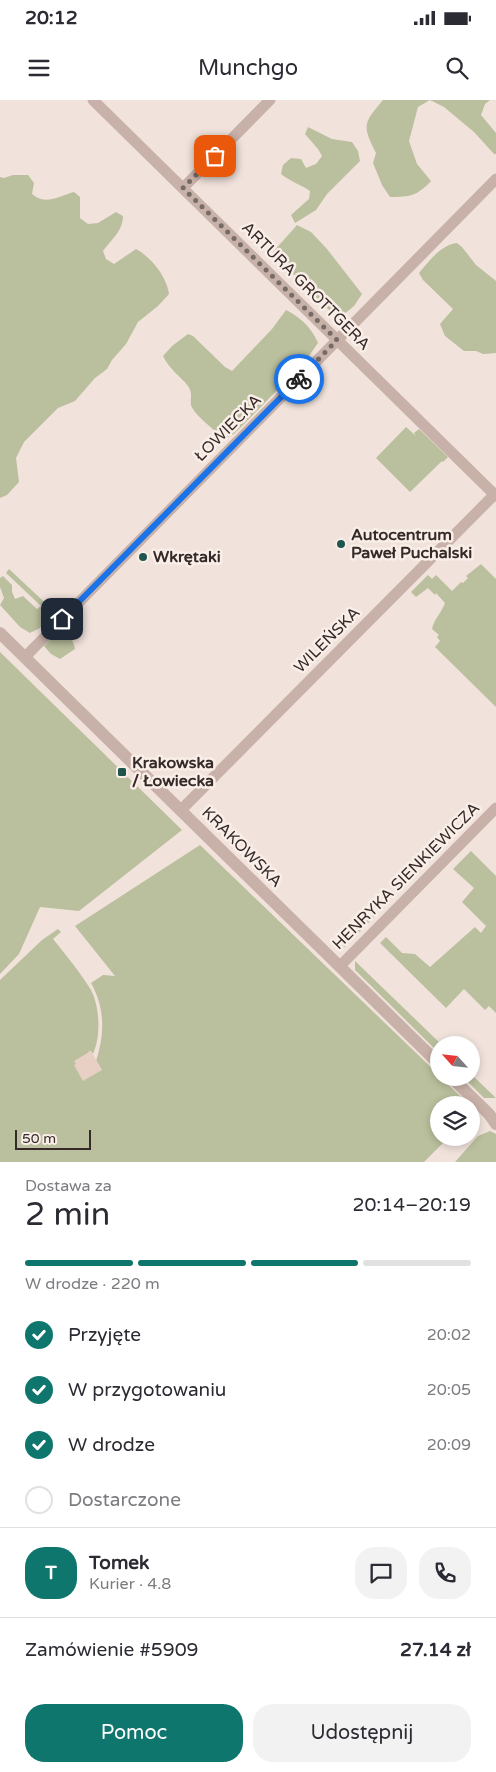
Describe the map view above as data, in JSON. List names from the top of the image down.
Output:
{
  "streets": {
    "street": [
      "ARTURA GROTTGERA",
      "ŁOWIECKA",
      "WILEŃSKA",
      "KRAKOWSKA",
      "HENRYKA SIENKIEWICZA"
    ]
  },
  "crossings": [
    ["ARTURA GROTTGERA", "ŁOWIECKA"],
    ["ARTURA GROTTGERA", "WILEŃSKA"],
    ["ŁOWIECKA", "KRAKOWSKA"],
    ["WILEŃSKA", "KRAKOWSKA"],
    ["KRAKOWSKA", "HENRYKA SIENKIEWICZA"]
  ],
  "places": {
    "other": ["Autocentrum Paweł Puchalski", "Wkrętaki"],
    "transit": ["Krakowska / Łowiecka"]
  },
  "scale_bar": "50 m",
  "north": "top left",
  "page": {
    "status": "20:12",
    "header": "Munchgo",
    "scale": "50 m",
    "heading": ["2 min", "Dostawa za", "20:14–20:19"],
    "panel": [
      "Tomek",
      "Kurier · 4.8",
      "Zamówienie #5909",
      "27.14 zł"
    ],
    "bar": "W drodze · 220 m",
    "list": [
      ["Przyjęte", "20:02"],
      ["W przygotowaniu", "20:05"],
      ["W drodze", "20:09"],
      "Dostarczone"
    ],
    "round": "T",
    "buttons": ["Pomoc", "Udostępnij"]
  }
}
